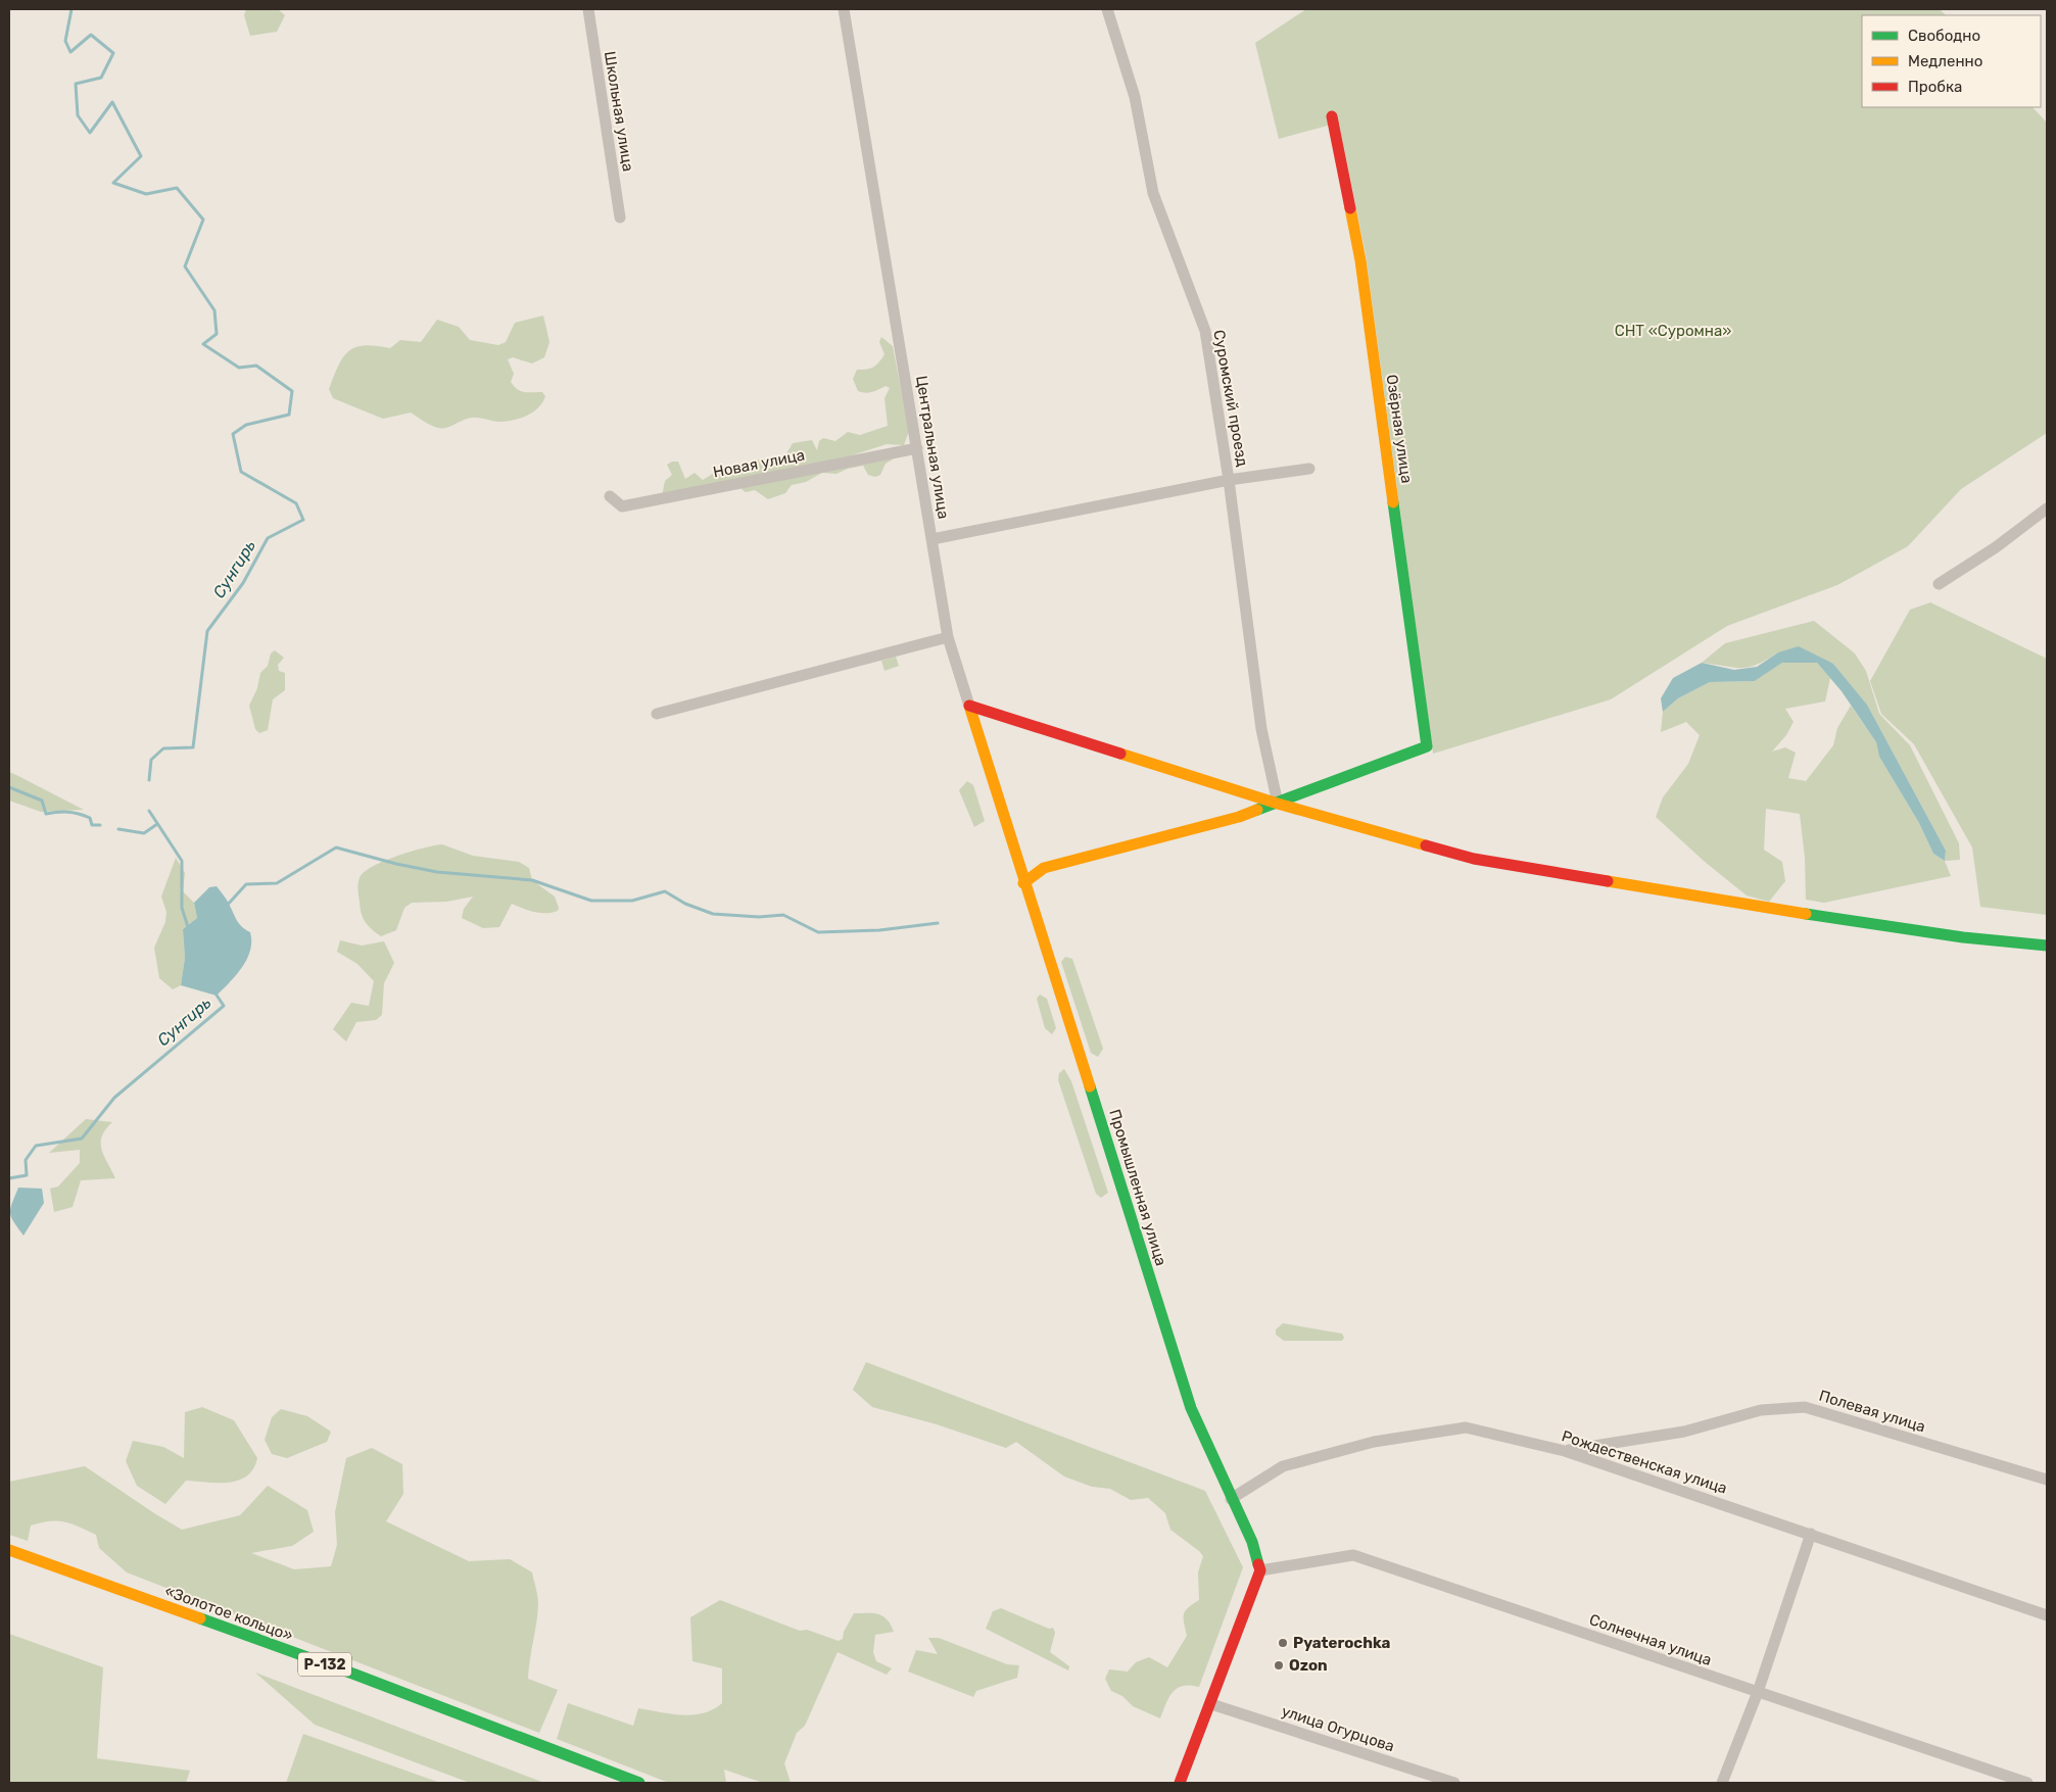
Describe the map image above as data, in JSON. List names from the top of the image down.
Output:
{
  "streets": {
    "main road": [
      "Озёрная улица",
      "Центральная улица",
      "Промышленная улица",
      "«Золотое кольцо»",
      "Р-132"
    ],
    "street": [
      "Школьная улица",
      "Суромский проезд",
      "Новая улица",
      "Полевая улица",
      "Рождественская улица",
      "Солнечная улица",
      "улица Огурцова"
    ]
  },
  "crossings": [
    ["Суромский проезд", "Озёрная улица"],
    ["Центральная улица", "Новая улица"],
    ["Центральная улица", "Промышленная улица"],
    ["Промышленная улица", "Рождественская улица"],
    ["Промышленная улица", "Солнечная улица"],
    ["Полевая улица", "Рождественская улица"]
  ],
  "water": ["Сунгирь"],
  "parks": ["СНТ «Суромна»"],
  "places": ["Pyaterochka", "Ozon"],
  "legend": ["Свободно", "Медленно", "Пробка"]
}
